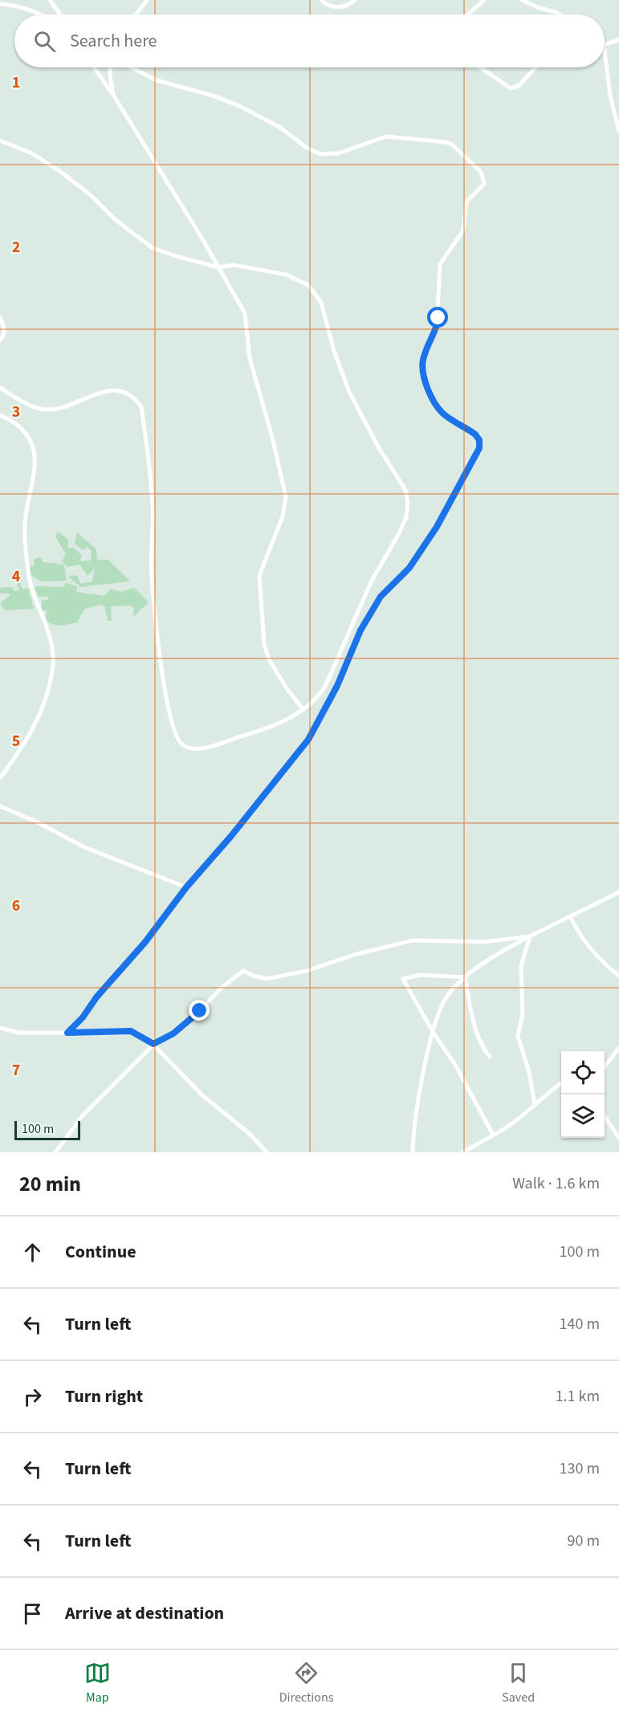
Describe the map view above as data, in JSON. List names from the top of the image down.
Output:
{
  "scale_bar": "100 m",
  "page": {
    "search": "Search here",
    "scale": "100 m",
    "heading": ["20 min", "Walk · 1.6 km"],
    "list": [
      ["Continue", "100 m"],
      ["Turn left", "140 m"],
      ["Turn right", "1.1 km"],
      ["Turn left", "130 m"],
      ["Turn left", "90 m"],
      "Arrive at destination"
    ],
    "nav": ["Map", "Directions", "Saved"]
  },
  "grid": {
    "rows": [
      "1",
      "2",
      "3",
      "4",
      "5",
      "6",
      "7"
    ]
  }
}
